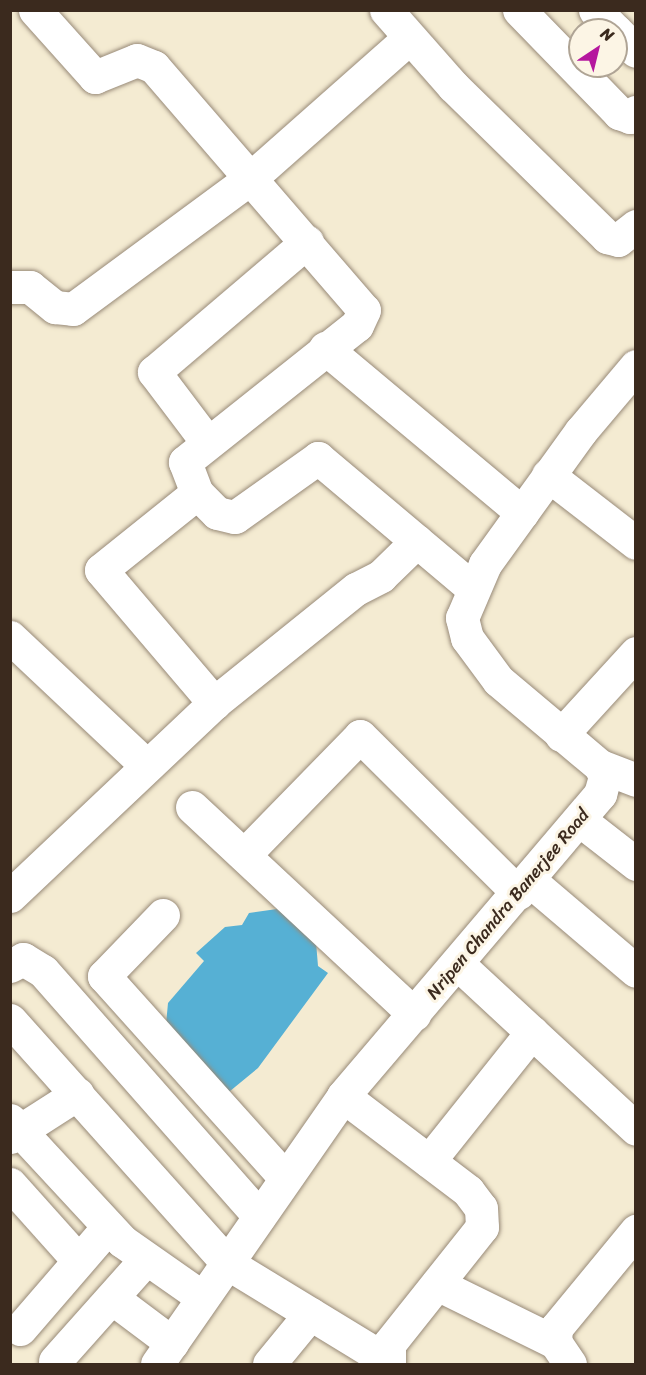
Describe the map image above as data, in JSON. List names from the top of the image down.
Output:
{
  "streets": {
    "street": ["Nripen Chandra Banerjee Road"]
  },
  "north": "top right"
}
